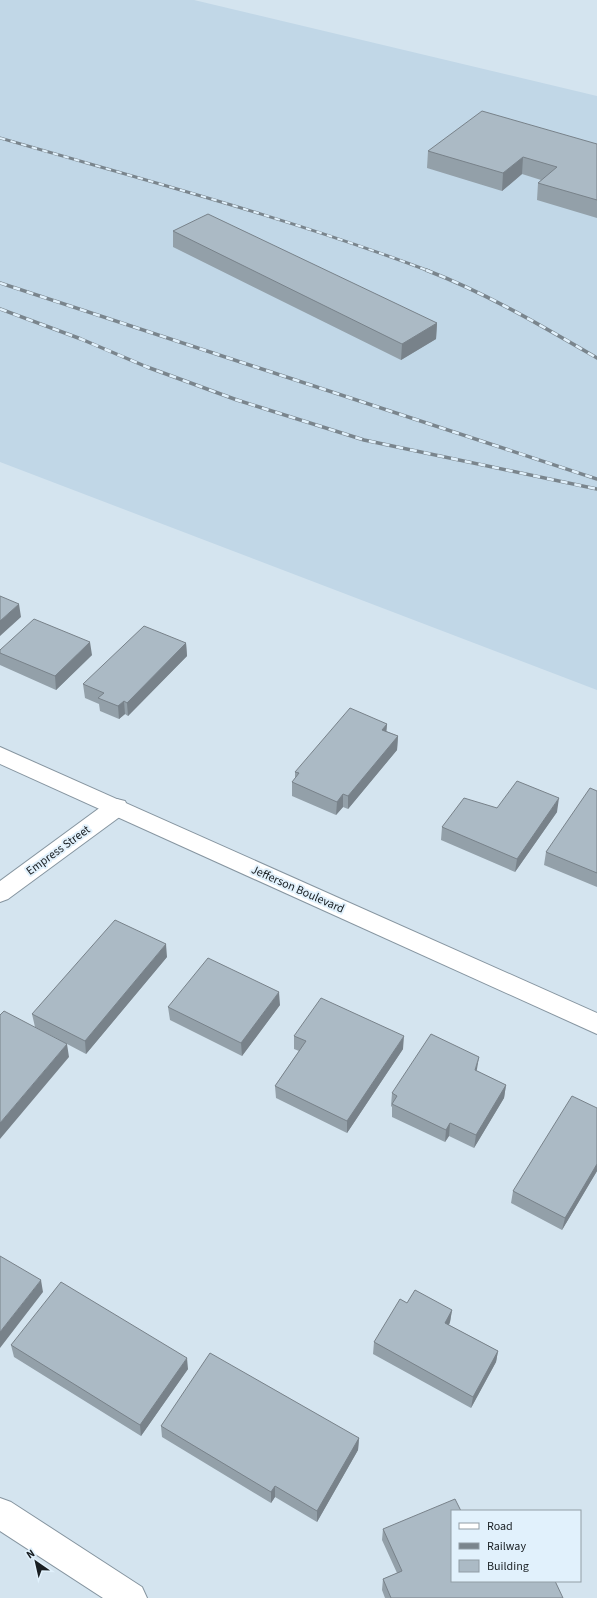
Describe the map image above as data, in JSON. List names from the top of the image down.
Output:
{
  "streets": {
    "street": ["Empress Street", "Jefferson Boulevard"]
  },
  "crossings": [
    ["Empress Street", "Jefferson Boulevard"]
  ],
  "legend": ["Road", "Railway", "Building"],
  "north": "top left"
}
